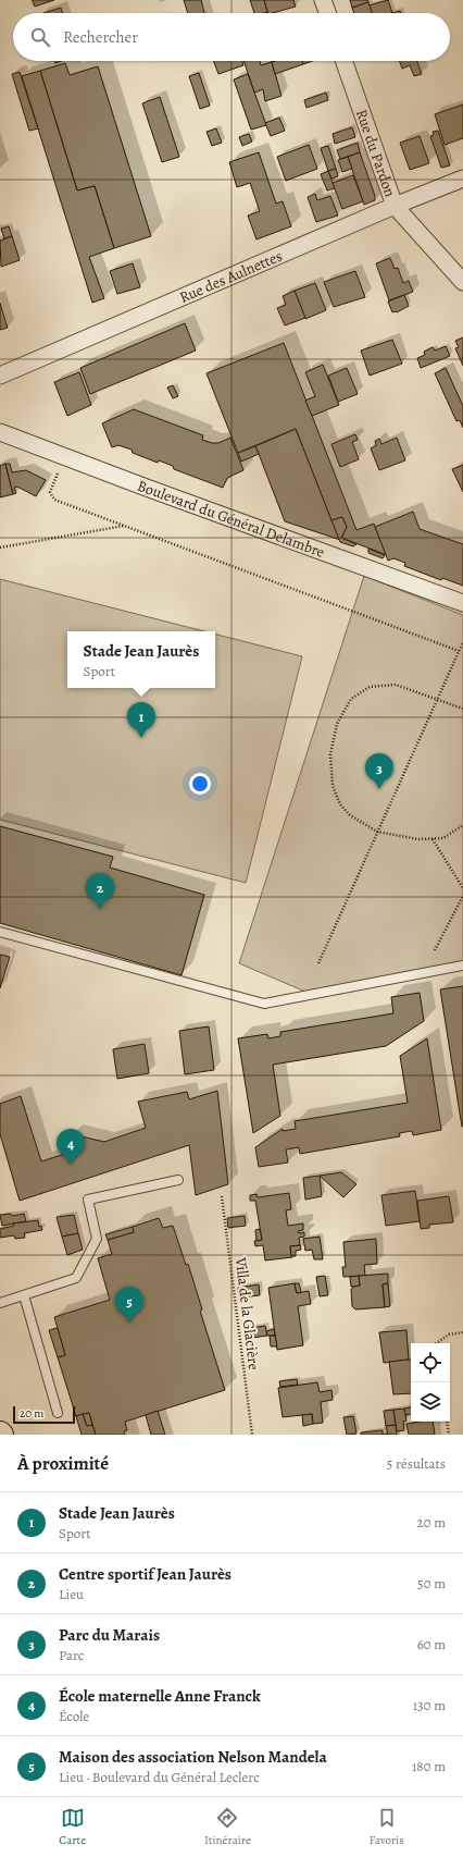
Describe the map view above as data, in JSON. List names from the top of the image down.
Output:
{
  "streets": {
    "street": ["Rue du Pardon", "Rue des Aulnettes", "Boulevard du Général Delambre"],
    "path": ["Villa de la Glacière"]
  },
  "crossings": [
    ["Rue du Pardon", "Rue des Aulnettes"]
  ],
  "scale_bar": "20 m",
  "page": {
    "search": "Rechercher",
    "popup": ["Stade Jean Jaurès", "Sport"],
    "pins": [
      "1",
      "3",
      "2",
      "4",
      "5"
    ],
    "scale": "20 m",
    "heading": ["À proximité", "5 résultats"],
    "list": [
      {
        "mark": "1",
        "name": "Stade Jean Jaurès",
        "note": "Sport",
        "value": "20 m"
      },
      {
        "mark": "2",
        "name": "Centre sportif Jean Jaurès",
        "note": "Lieu",
        "value": "50 m"
      },
      {
        "mark": "3",
        "name": "Parc du Marais",
        "note": "Parc",
        "value": "60 m"
      },
      {
        "mark": "4",
        "name": "École maternelle Anne Franck",
        "note": "École",
        "value": "130 m"
      },
      {
        "mark": "5",
        "name": "Maison des association Nelson Mandela",
        "note": "Lieu · Boulevard du Général Leclerc",
        "value": "180 m"
      }
    ],
    "nav": ["Carte", "Itinéraire", "Favoris"]
  }
}
